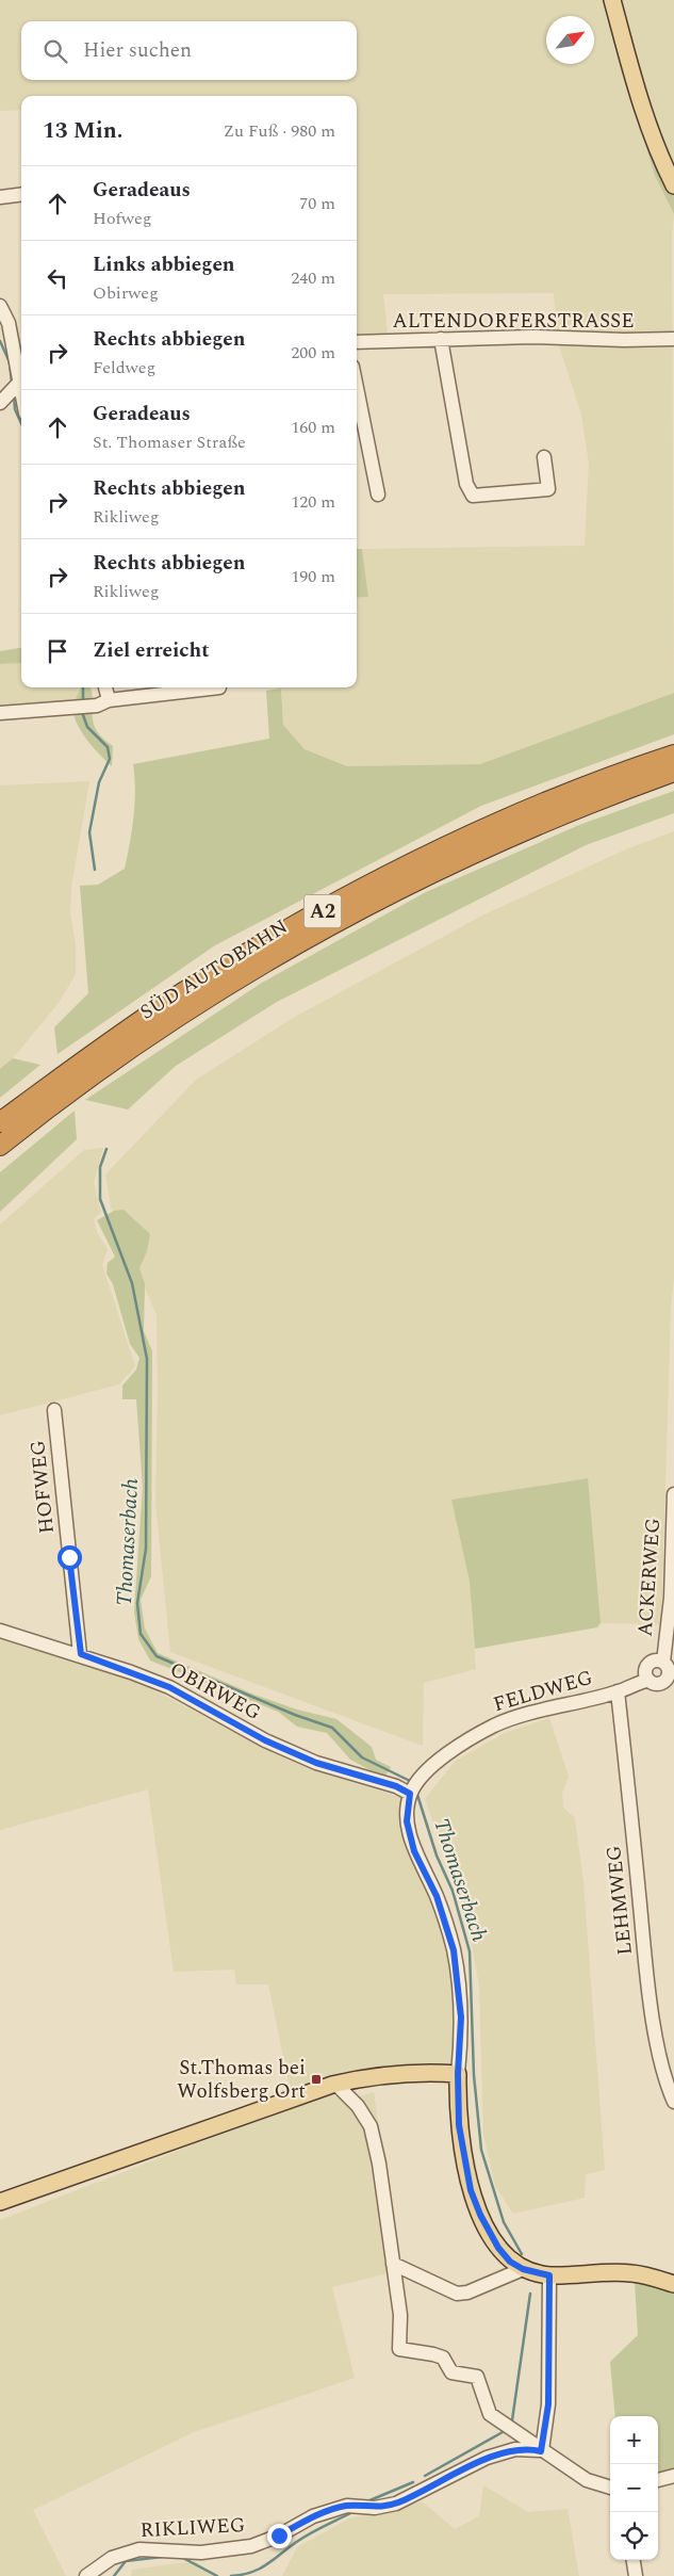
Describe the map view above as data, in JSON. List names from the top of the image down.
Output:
{
  "streets": {
    "highway": ["A2", "SÜD AUTOBAHN"],
    "street": [
      "ALTENDORFERSTRASSE",
      "HOFWEG",
      "ACKERWEG",
      "OBIRWEG",
      "FELDWEG",
      "LEHMWEG",
      "RIKLIWEG"
    ]
  },
  "crossings": [
    ["HOFWEG", "OBIRWEG"],
    ["ACKERWEG", "FELDWEG"],
    ["OBIRWEG", "FELDWEG"],
    ["FELDWEG", "LEHMWEG"]
  ],
  "water": ["Thomaserbach"],
  "places": {
    "transit": ["St.Thomas bei Wolfsberg Ort"]
  },
  "north": "top right",
  "page": {
    "search": "Hier suchen",
    "heading": ["13 Min.", "Zu Fuß · 980 m"],
    "list": [
      ["Geradeaus", "Hofweg", "70 m"],
      ["Links abbiegen", "Obirweg", "240 m"],
      ["Rechts abbiegen", "Feldweg", "200 m"],
      ["Geradeaus", "St. Thomaser Straße", "160 m"],
      ["Rechts abbiegen", "Rikliweg", "120 m"],
      ["Rechts abbiegen", "Rikliweg", "190 m"],
      "Ziel erreicht"
    ],
    "map_buttons": ["+", "−"]
  }
}
